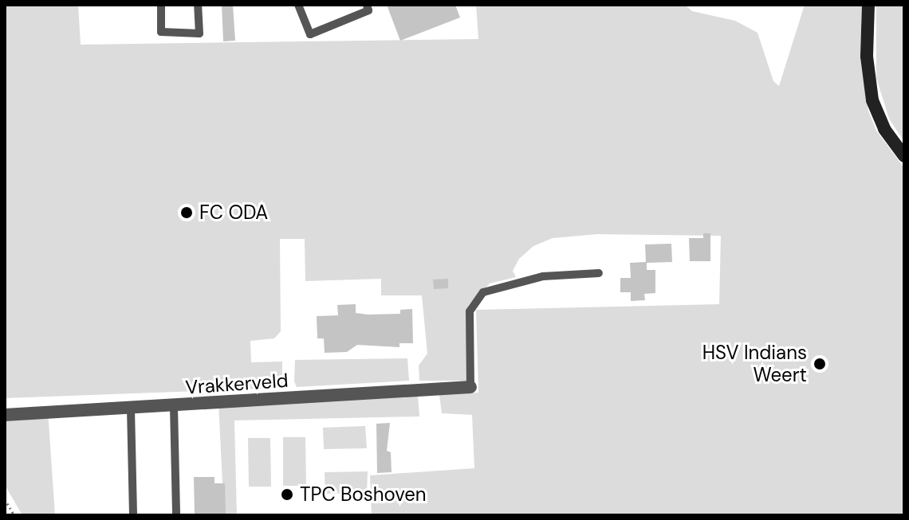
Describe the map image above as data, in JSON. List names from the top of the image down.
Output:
{
  "streets": {
    "street": ["Vrakkerveld"]
  },
  "places": ["FC ODA", "HSV Indians Weert", "TPC Boshoven"]
}
